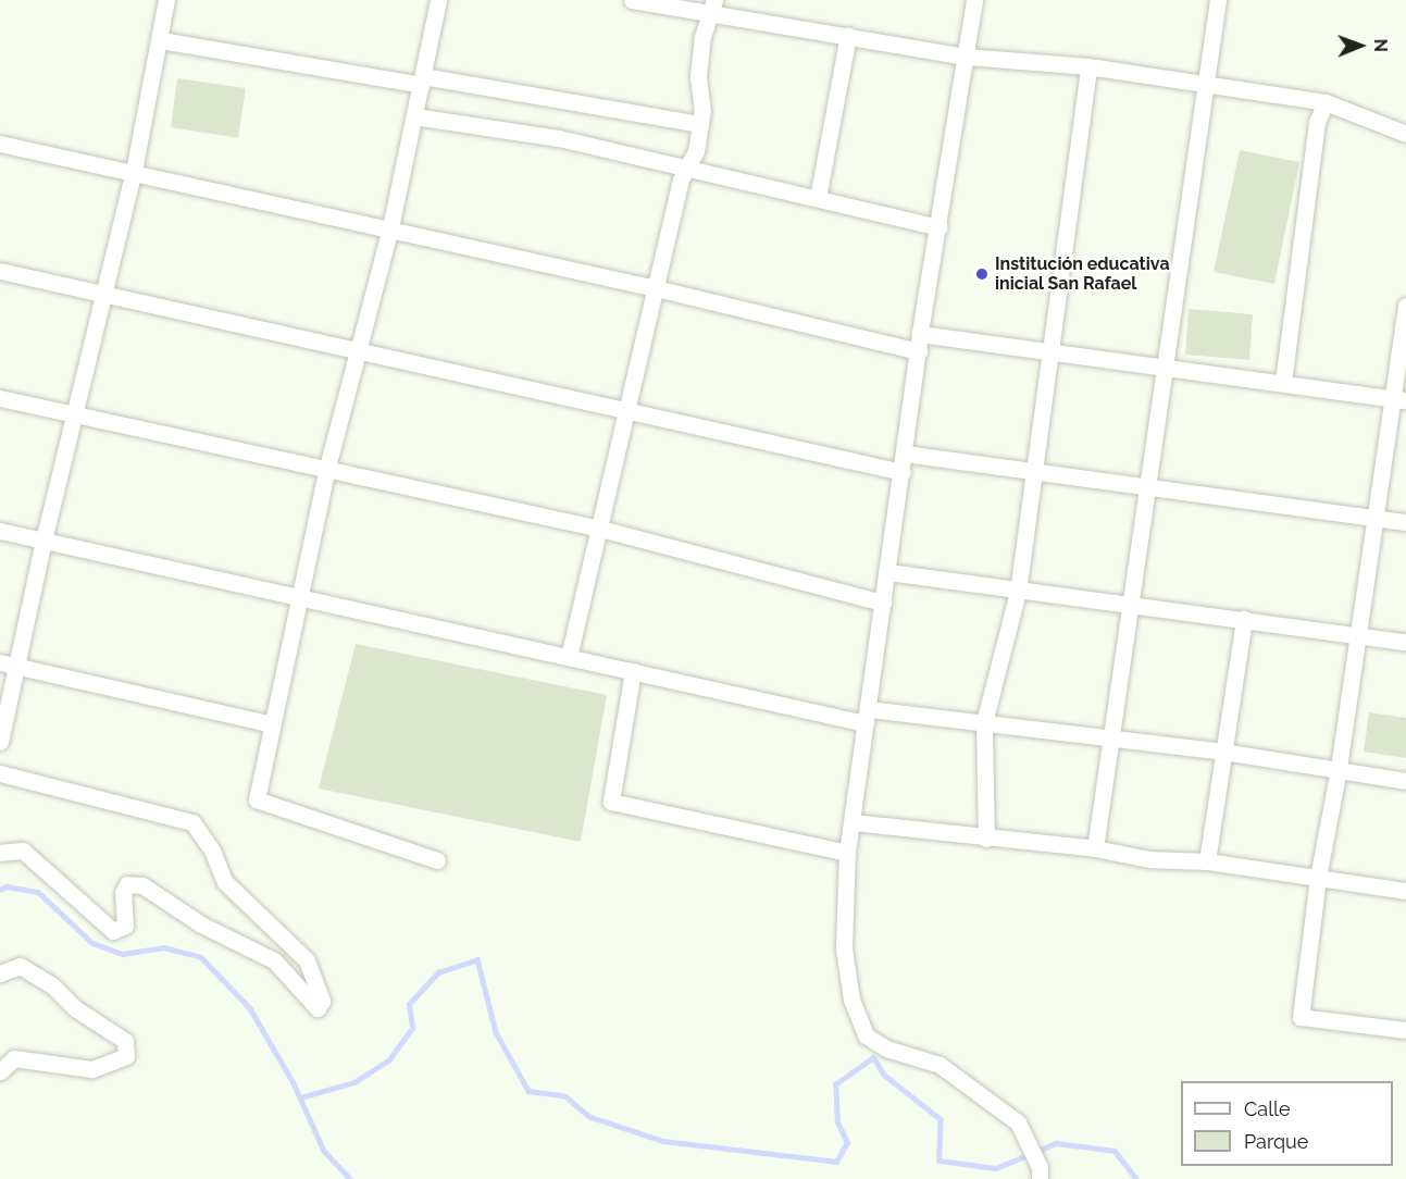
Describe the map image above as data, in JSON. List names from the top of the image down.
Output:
{
  "places": ["Institución educativa inicial San Rafael"],
  "legend": ["Calle", "Parque"],
  "north": "right"
}
